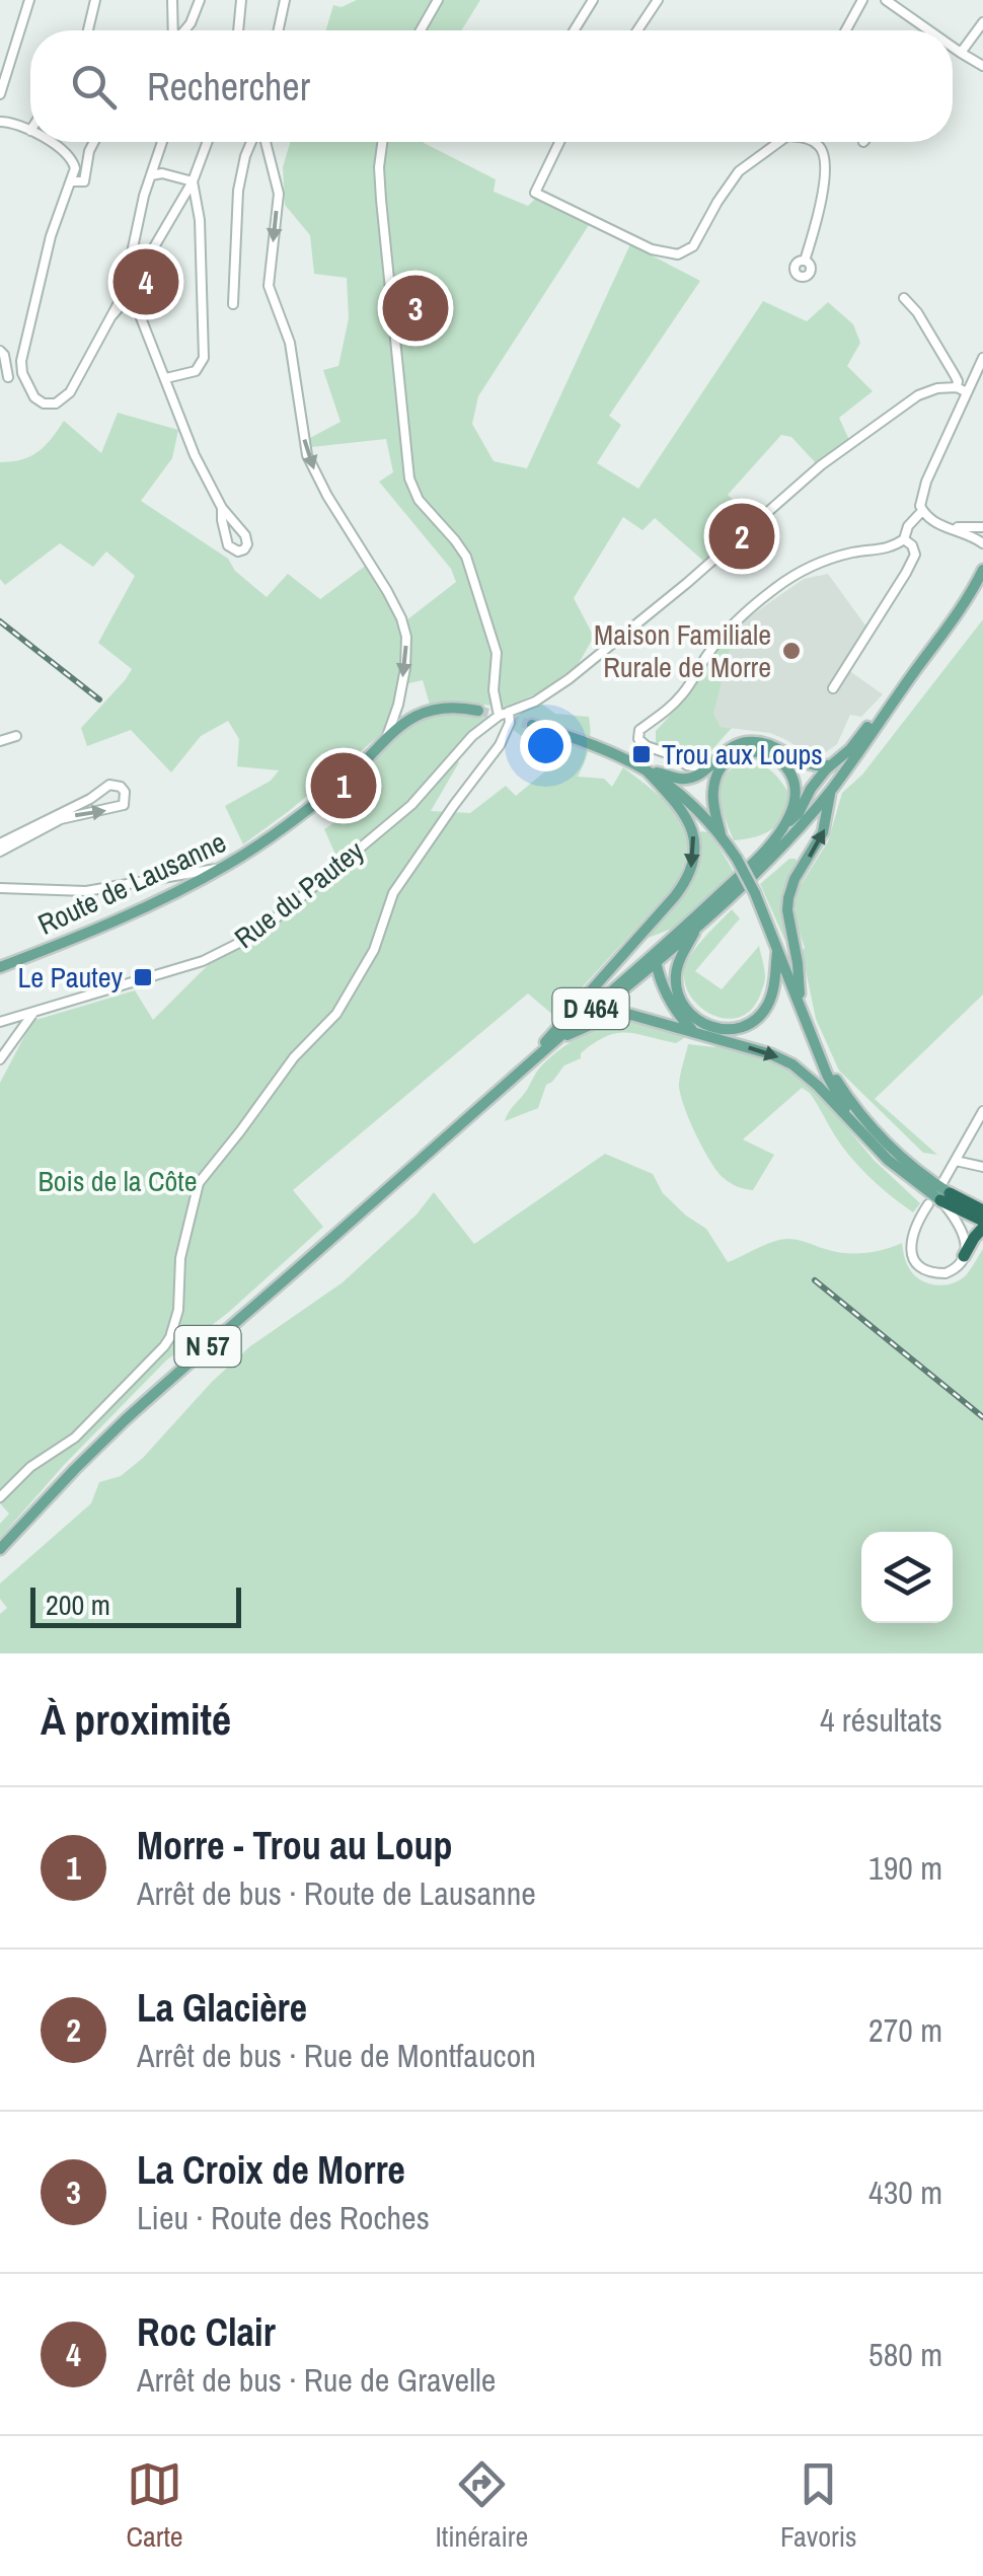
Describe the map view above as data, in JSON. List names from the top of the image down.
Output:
{
  "streets": {
    "highway": ["N 57"],
    "main road": ["Route de Lausanne", "D 464"],
    "street": ["Rue du Pautey"]
  },
  "crossings": [
    ["D 464", "N 57"]
  ],
  "parks": ["Bois de la Côte"],
  "places": {
    "other": ["Maison Familiale Rurale de Morre"],
    "transit": ["Trou aux Loups", "Le Pautey"]
  },
  "scale_bar": "200 m",
  "page": {
    "search": "Rechercher",
    "pins": [
      "4",
      "3",
      "2",
      "1"
    ],
    "scale": "200 m",
    "heading": ["À proximité", "4 résultats"],
    "list": [
      {
        "mark": "1",
        "name": "Morre - Trou au Loup",
        "note": "Arrêt de bus · Route de Lausanne",
        "value": "190 m"
      },
      {
        "mark": "2",
        "name": "La Glacière",
        "note": "Arrêt de bus · Rue de Montfaucon",
        "value": "270 m"
      },
      {
        "mark": "3",
        "name": "La Croix de Morre",
        "note": "Lieu · Route des Roches",
        "value": "430 m"
      },
      {
        "mark": "4",
        "name": "Roc Clair",
        "note": "Arrêt de bus · Rue de Gravelle",
        "value": "580 m"
      }
    ],
    "nav": ["Carte", "Itinéraire", "Favoris"]
  }
}
